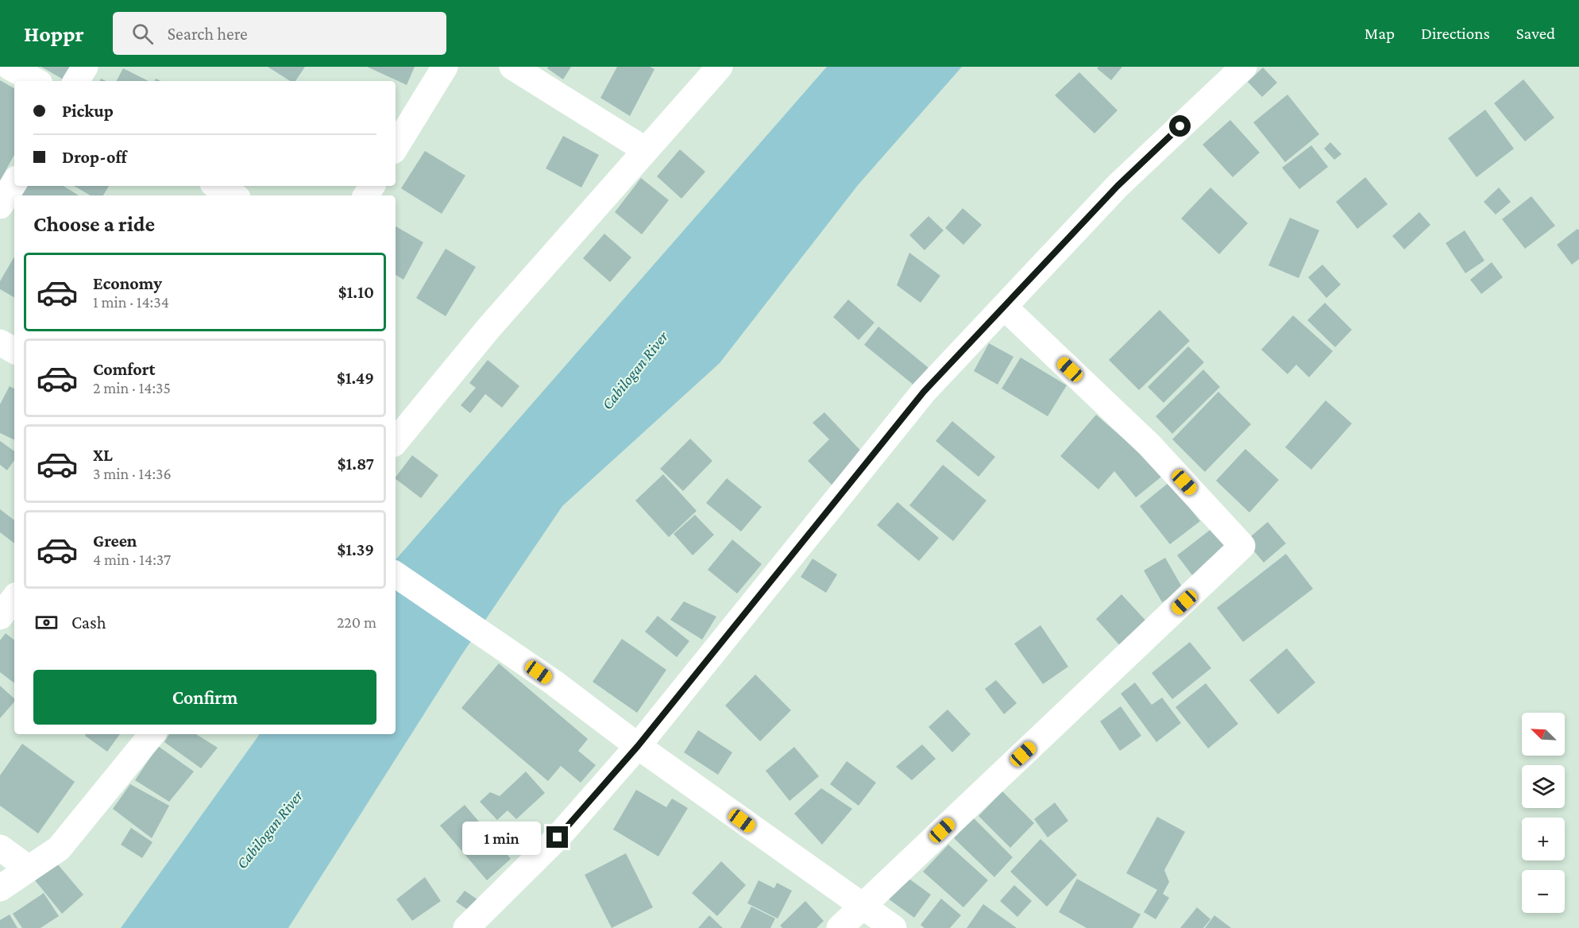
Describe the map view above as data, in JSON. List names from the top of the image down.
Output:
{
  "water": ["Cabilogan River"],
  "north": "top left",
  "page": {
    "header": "Hoppr",
    "search": "Search here",
    "nav": ["Map", "Directions", "Saved"],
    "banner": ["Pickup", "Drop-off"],
    "heading": "Choose a ride",
    "list": [
      {
        "name": "Economy",
        "note": "1 min · 14:34",
        "value": "$1.10"
      },
      {
        "name": "Comfort",
        "note": "2 min · 14:35",
        "value": "$1.49"
      },
      {
        "name": "XL",
        "note": "3 min · 14:36",
        "value": "$1.87"
      },
      {
        "name": "Green",
        "note": "4 min · 14:37",
        "value": "$1.39"
      }
    ],
    "pay": ["Cash", "220 m"],
    "buttons": "Confirm",
    "map_buttons": ["+", "−"],
    "bubble": "1 min"
  }
}
